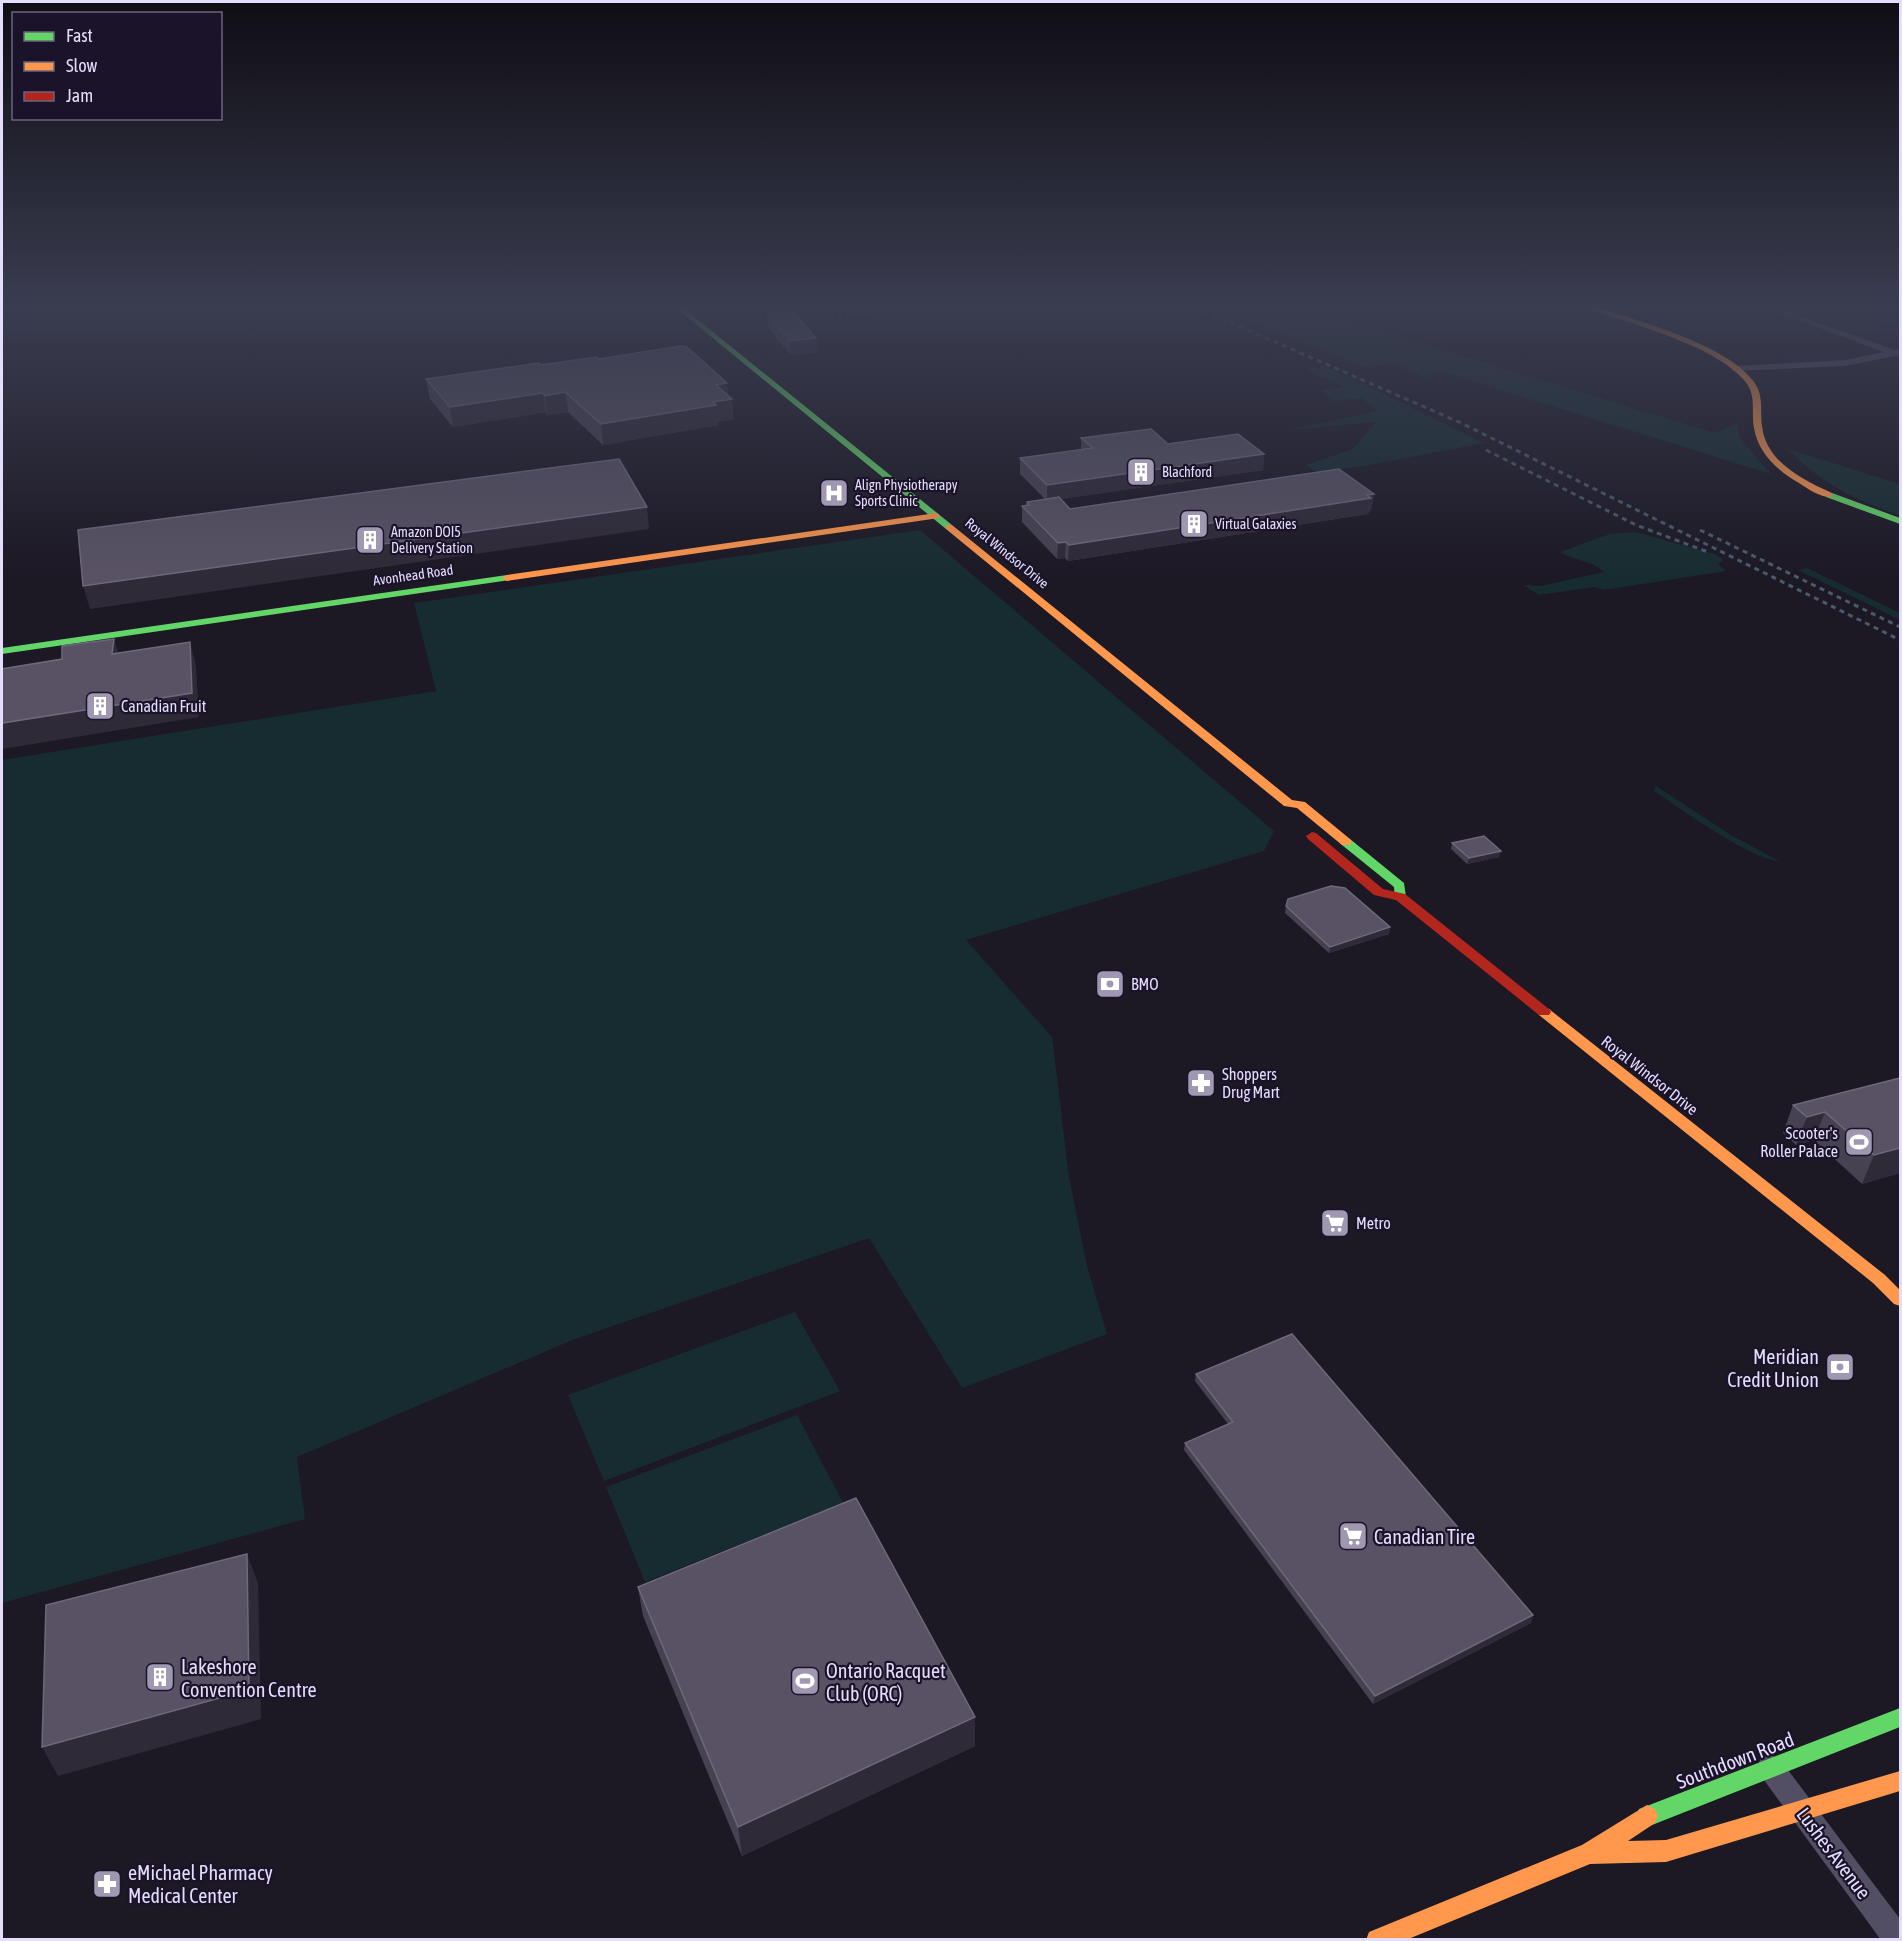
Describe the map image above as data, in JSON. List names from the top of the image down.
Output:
{
  "streets": {
    "main road": ["Royal Windsor Drive", "Avonhead Road", "Southdown Road"],
    "street": ["Lushes Avenue"]
  },
  "crossings": [
    ["Royal Windsor Drive", "Avonhead Road"],
    ["Southdown Road", "Lushes Avenue"]
  ],
  "places": {
    "building": [
      "Blachford",
      "Virtual Galaxies",
      "Amazon DOI5 Delivery Station",
      "Canadian Fruit",
      "Lakeshore Convention Centre"
    ],
    "hospital": ["Align Physiotherapy Sports Clinic"],
    "bank": ["BMO", "Meridian Credit Union"],
    "pharmacy": ["Shoppers Drug Mart", "eMichael Pharmacy Medical Center"],
    "sports": ["Scooter's Roller Palace", "Ontario Racquet Club (ORC)"],
    "supermarket": ["Metro", "Canadian Tire"]
  },
  "legend": ["Fast", "Slow", "Jam"]
}
